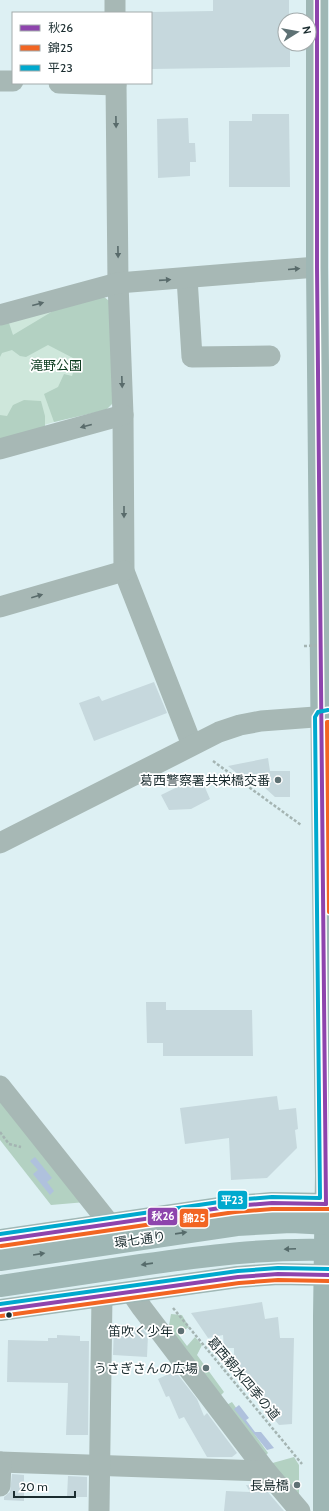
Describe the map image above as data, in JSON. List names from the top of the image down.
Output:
{
  "streets": {
    "main road": ["環七通り"],
    "path": ["葛西親水四季の道"]
  },
  "parks": ["滝野公園"],
  "places": [
    "葛西警察署共栄橋交番",
    "笛吹く少年",
    "うさぎさんの広場",
    "長島橋"
  ],
  "lines": ["transit line 秋26", "transit line 平23", "transit line 錦25"],
  "legend": ["秋26", "錦25", "平23"],
  "scale_bar": "20 m",
  "north": "right"
}
